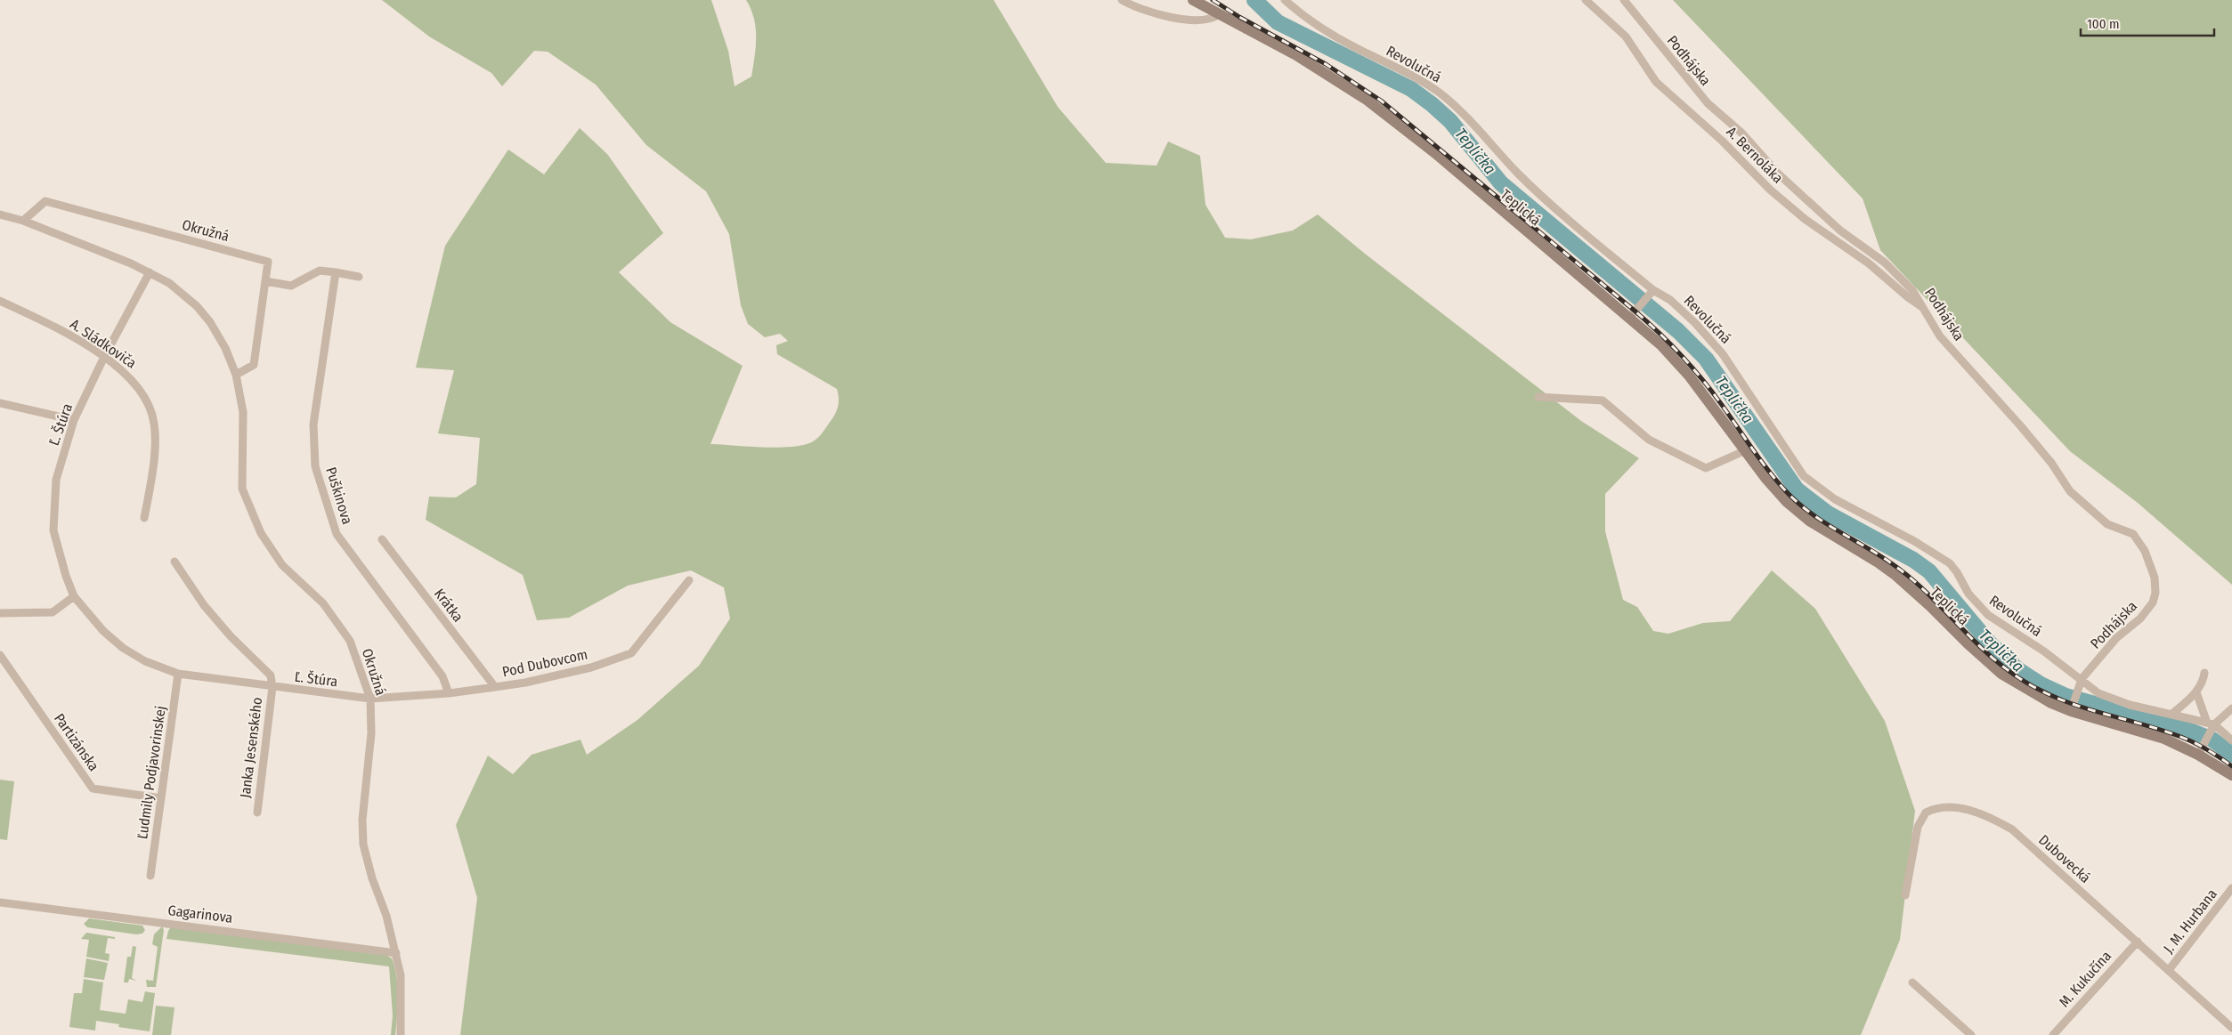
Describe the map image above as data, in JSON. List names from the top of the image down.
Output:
{
  "streets": {
    "main road": ["Teplická"],
    "street": [
      "Podhájska",
      "Revolučná",
      "A. Bernoláka",
      "Okružná",
      "A. Sládkoviča",
      "Ľ. Štúra",
      "Puškinova",
      "Krátka",
      "Pod Dubovcom",
      "Partizánska",
      "Janka Jesenského",
      "Ľudmily Podjavorinskej",
      "Dubovecká",
      "Gagarinova",
      "J. M. Hurbana",
      "M. Kukučína"
    ]
  },
  "crossings": [
    ["Podhájska", "Revolučná"],
    ["Podhájska", "A. Bernoláka"],
    ["Okružná", "Ľ. Štúra"],
    ["Okružná", "Pod Dubovcom"],
    ["Okružná", "Gagarinova"],
    ["A. Sládkoviča", "Ľ. Štúra"],
    ["Ľ. Štúra", "Pod Dubovcom"],
    ["Ľ. Štúra", "Janka Jesenského"],
    ["Ľ. Štúra", "Ľudmily Podjavorinskej"],
    ["Puškinova", "Pod Dubovcom"],
    ["Krátka", "Pod Dubovcom"],
    ["Partizánska", "Ľudmily Podjavorinskej"],
    ["Dubovecká", "J. M. Hurbana"],
    ["Dubovecká", "M. Kukučína"]
  ],
  "water": ["Teplička"],
  "scale_bar": "100 m"
}
